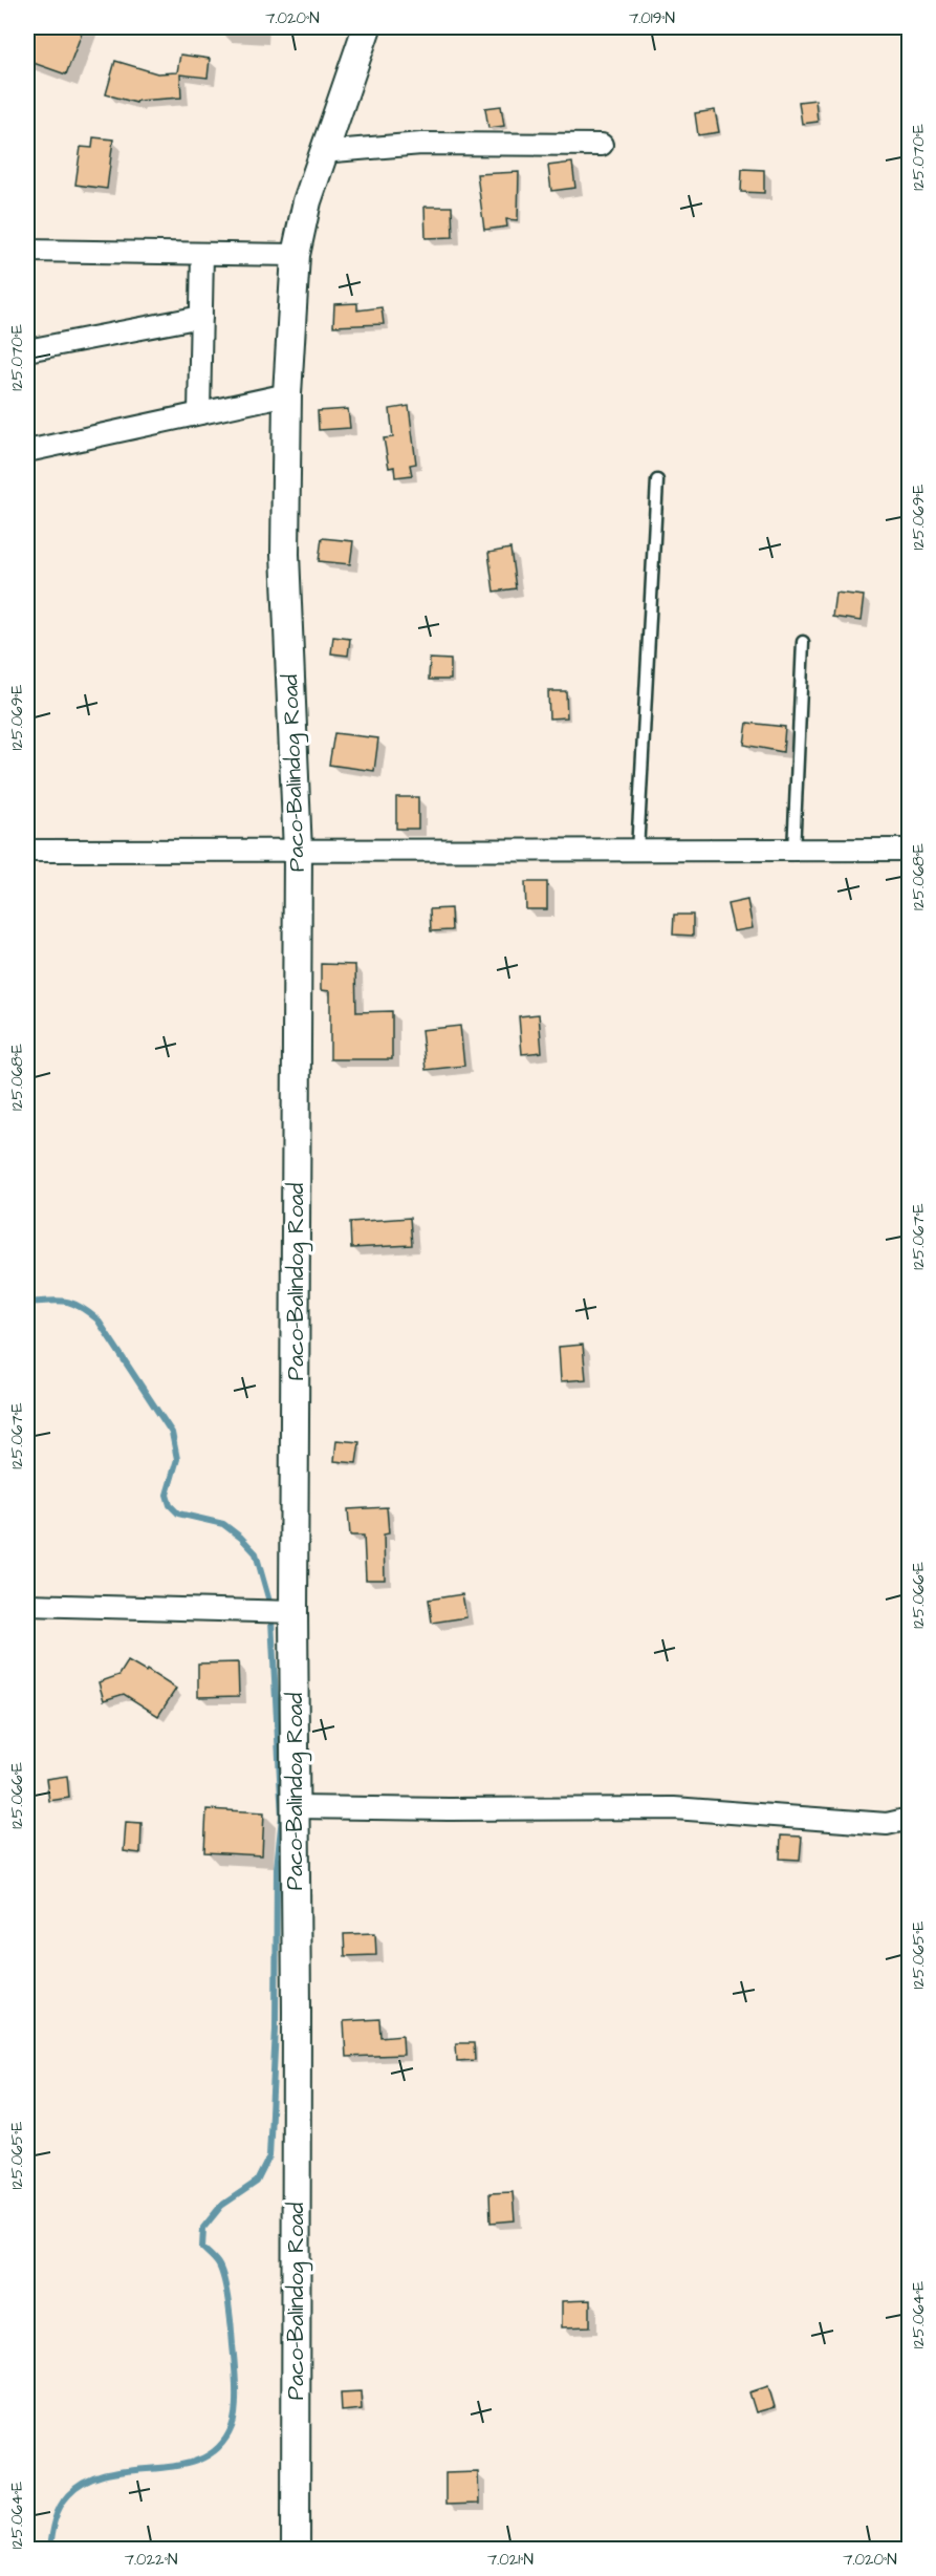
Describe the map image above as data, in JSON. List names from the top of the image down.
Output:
{
  "streets": {
    "street": ["Paco-Balindog Road"]
  },
  "coordinates": [
    "7.020°N",
    "7.019°N",
    "125.070°E",
    "125.069°E",
    "125.068°E",
    "125.067°E",
    "125.066°E",
    "125.065°E",
    "125.064°E",
    "7.022°N",
    "7.021°N"
  ]
}
